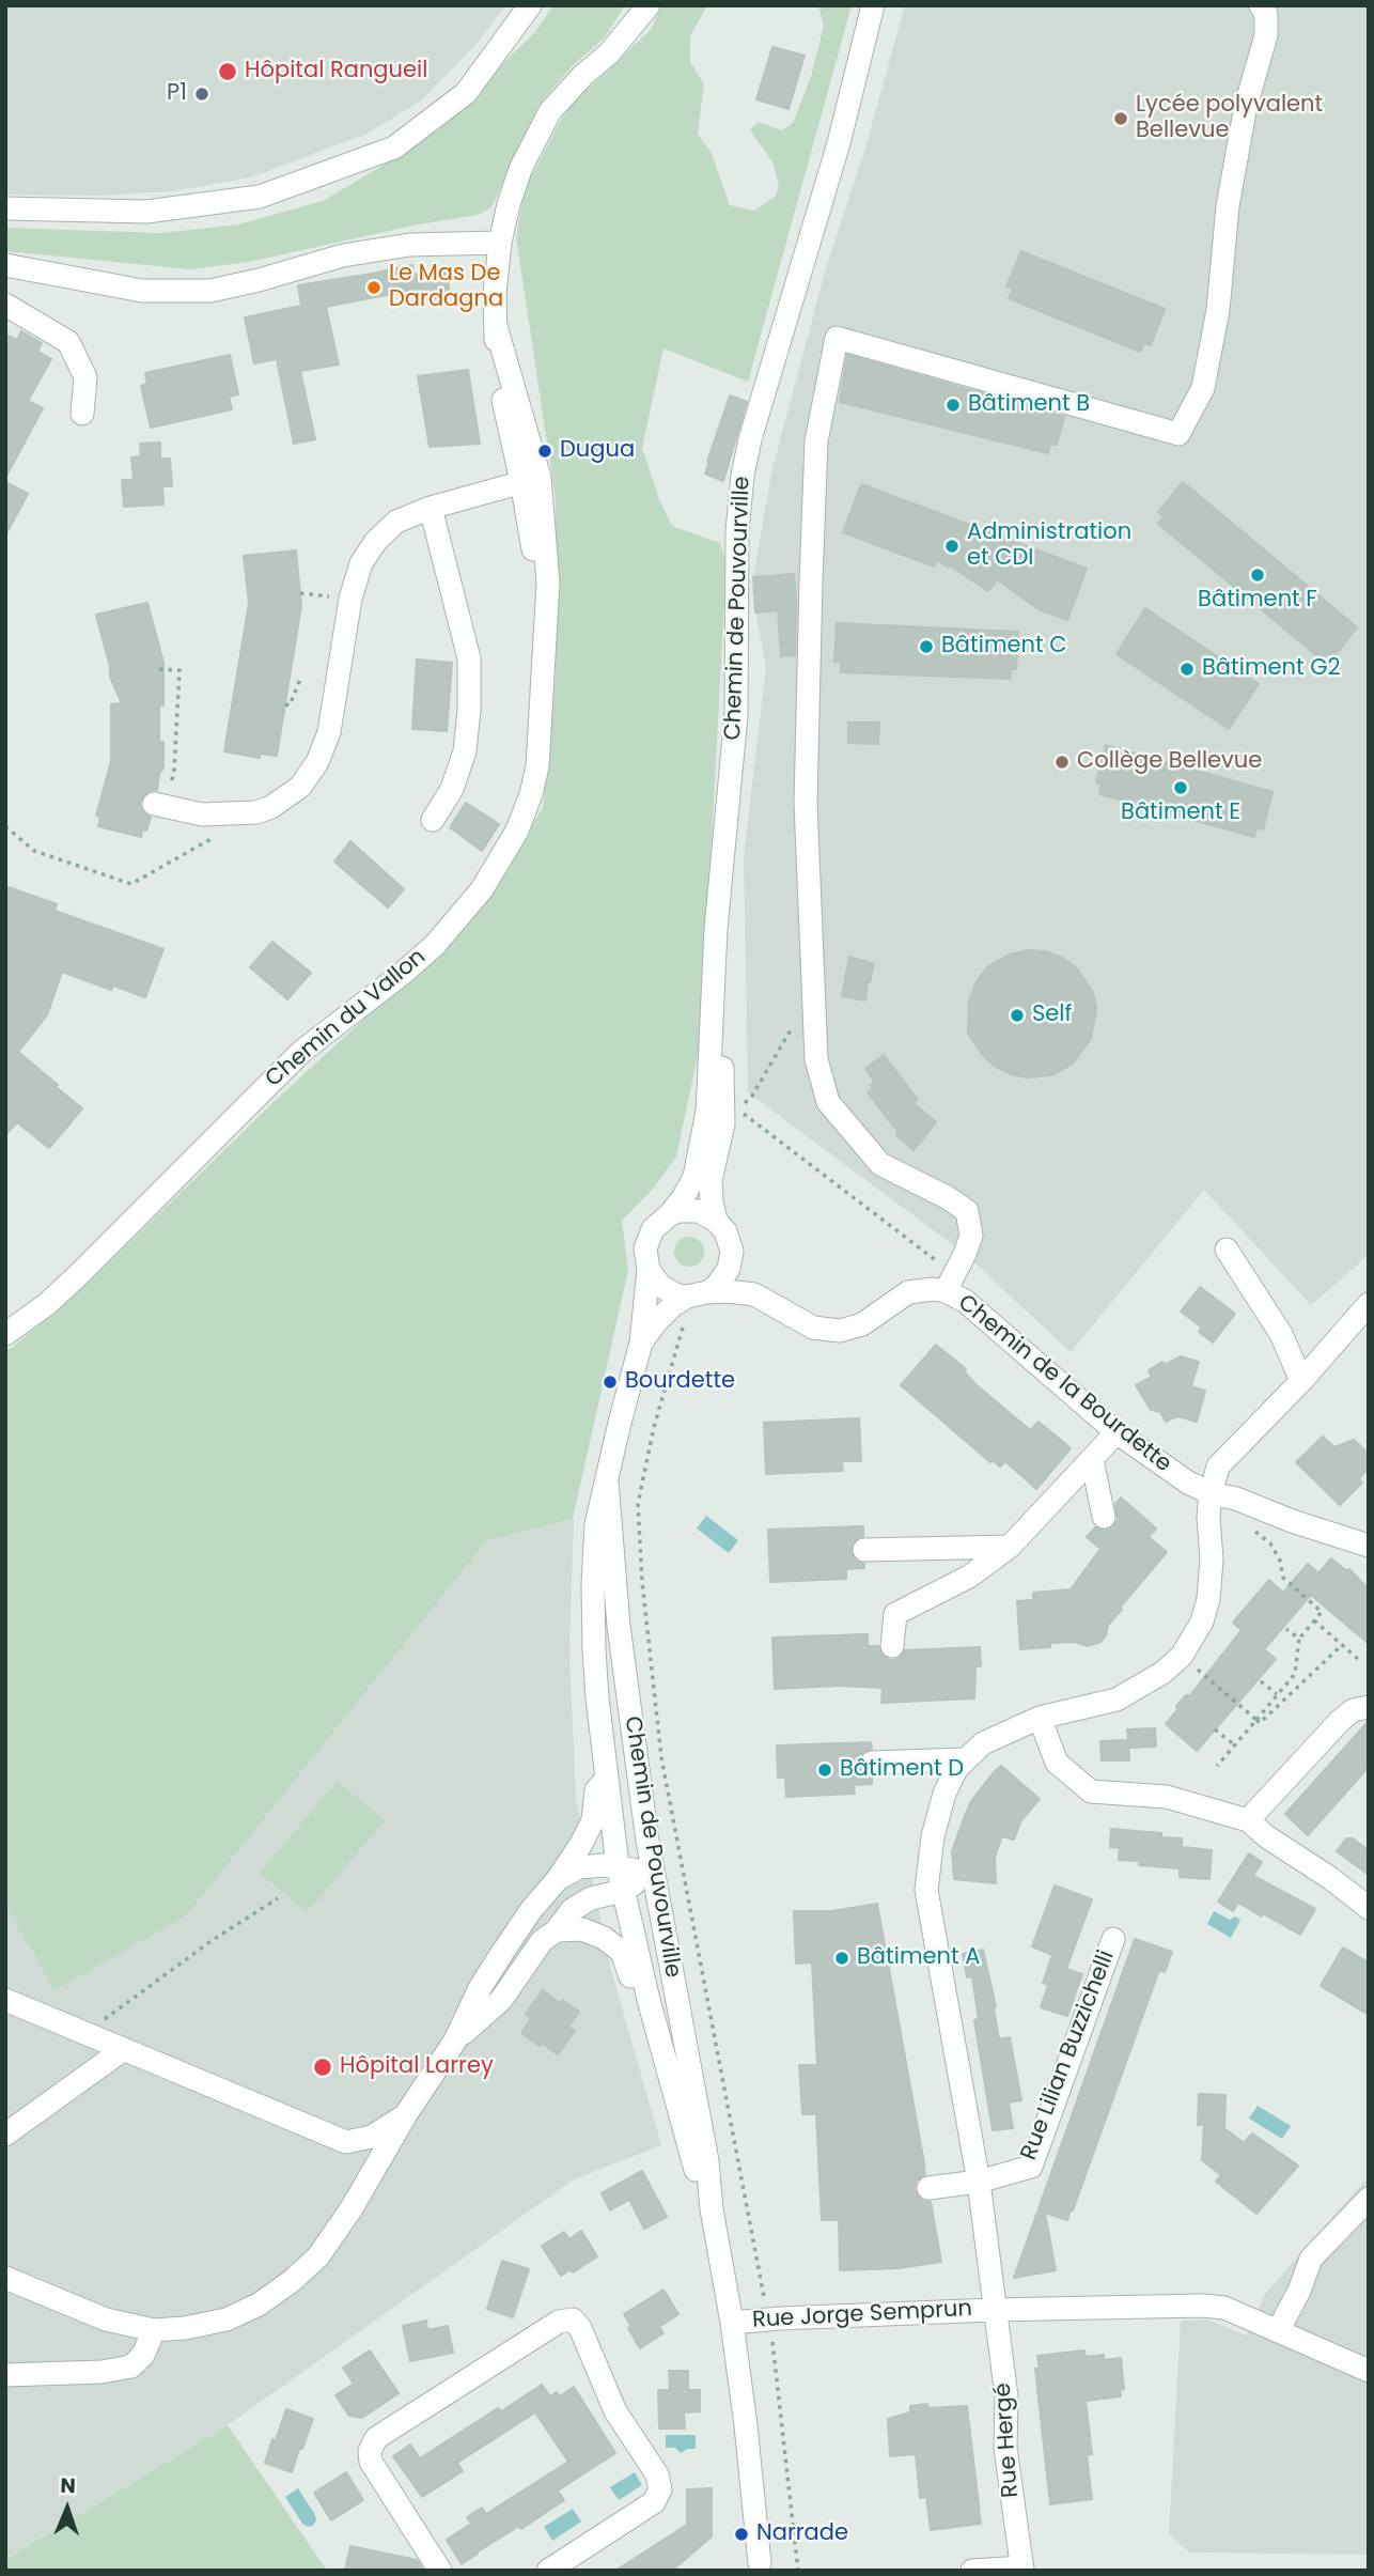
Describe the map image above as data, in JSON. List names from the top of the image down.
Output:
{
  "streets": {
    "street": [
      "Chemin de Pouvourville",
      "Chemin du Vallon",
      "Chemin de la Bourdette",
      "Rue Lilian Buzzichelli",
      "Rue Jorge Semprun",
      "Rue Hergé"
    ]
  },
  "crossings": [
    ["Chemin de Pouvourville", "Chemin de la Bourdette"],
    ["Chemin de Pouvourville", "Rue Jorge Semprun"],
    ["Rue Lilian Buzzichelli", "Rue Hergé"],
    ["Rue Jorge Semprun", "Rue Hergé"]
  ],
  "places": [
    "Hôpital Rangueil",
    "P1",
    "Lycée polyvalent Bellevue",
    "Le Mas De Dardagna",
    "Bâtiment B",
    "Dugua",
    "Administration et CDI",
    "Bâtiment F",
    "Bâtiment C",
    "Bâtiment G2",
    "Collège Bellevue",
    "Bâtiment E",
    "Self",
    "Bourdette",
    "Bâtiment D",
    "Bâtiment A",
    "Hôpital Larrey",
    "Narrade"
  ],
  "north": "top"
}
